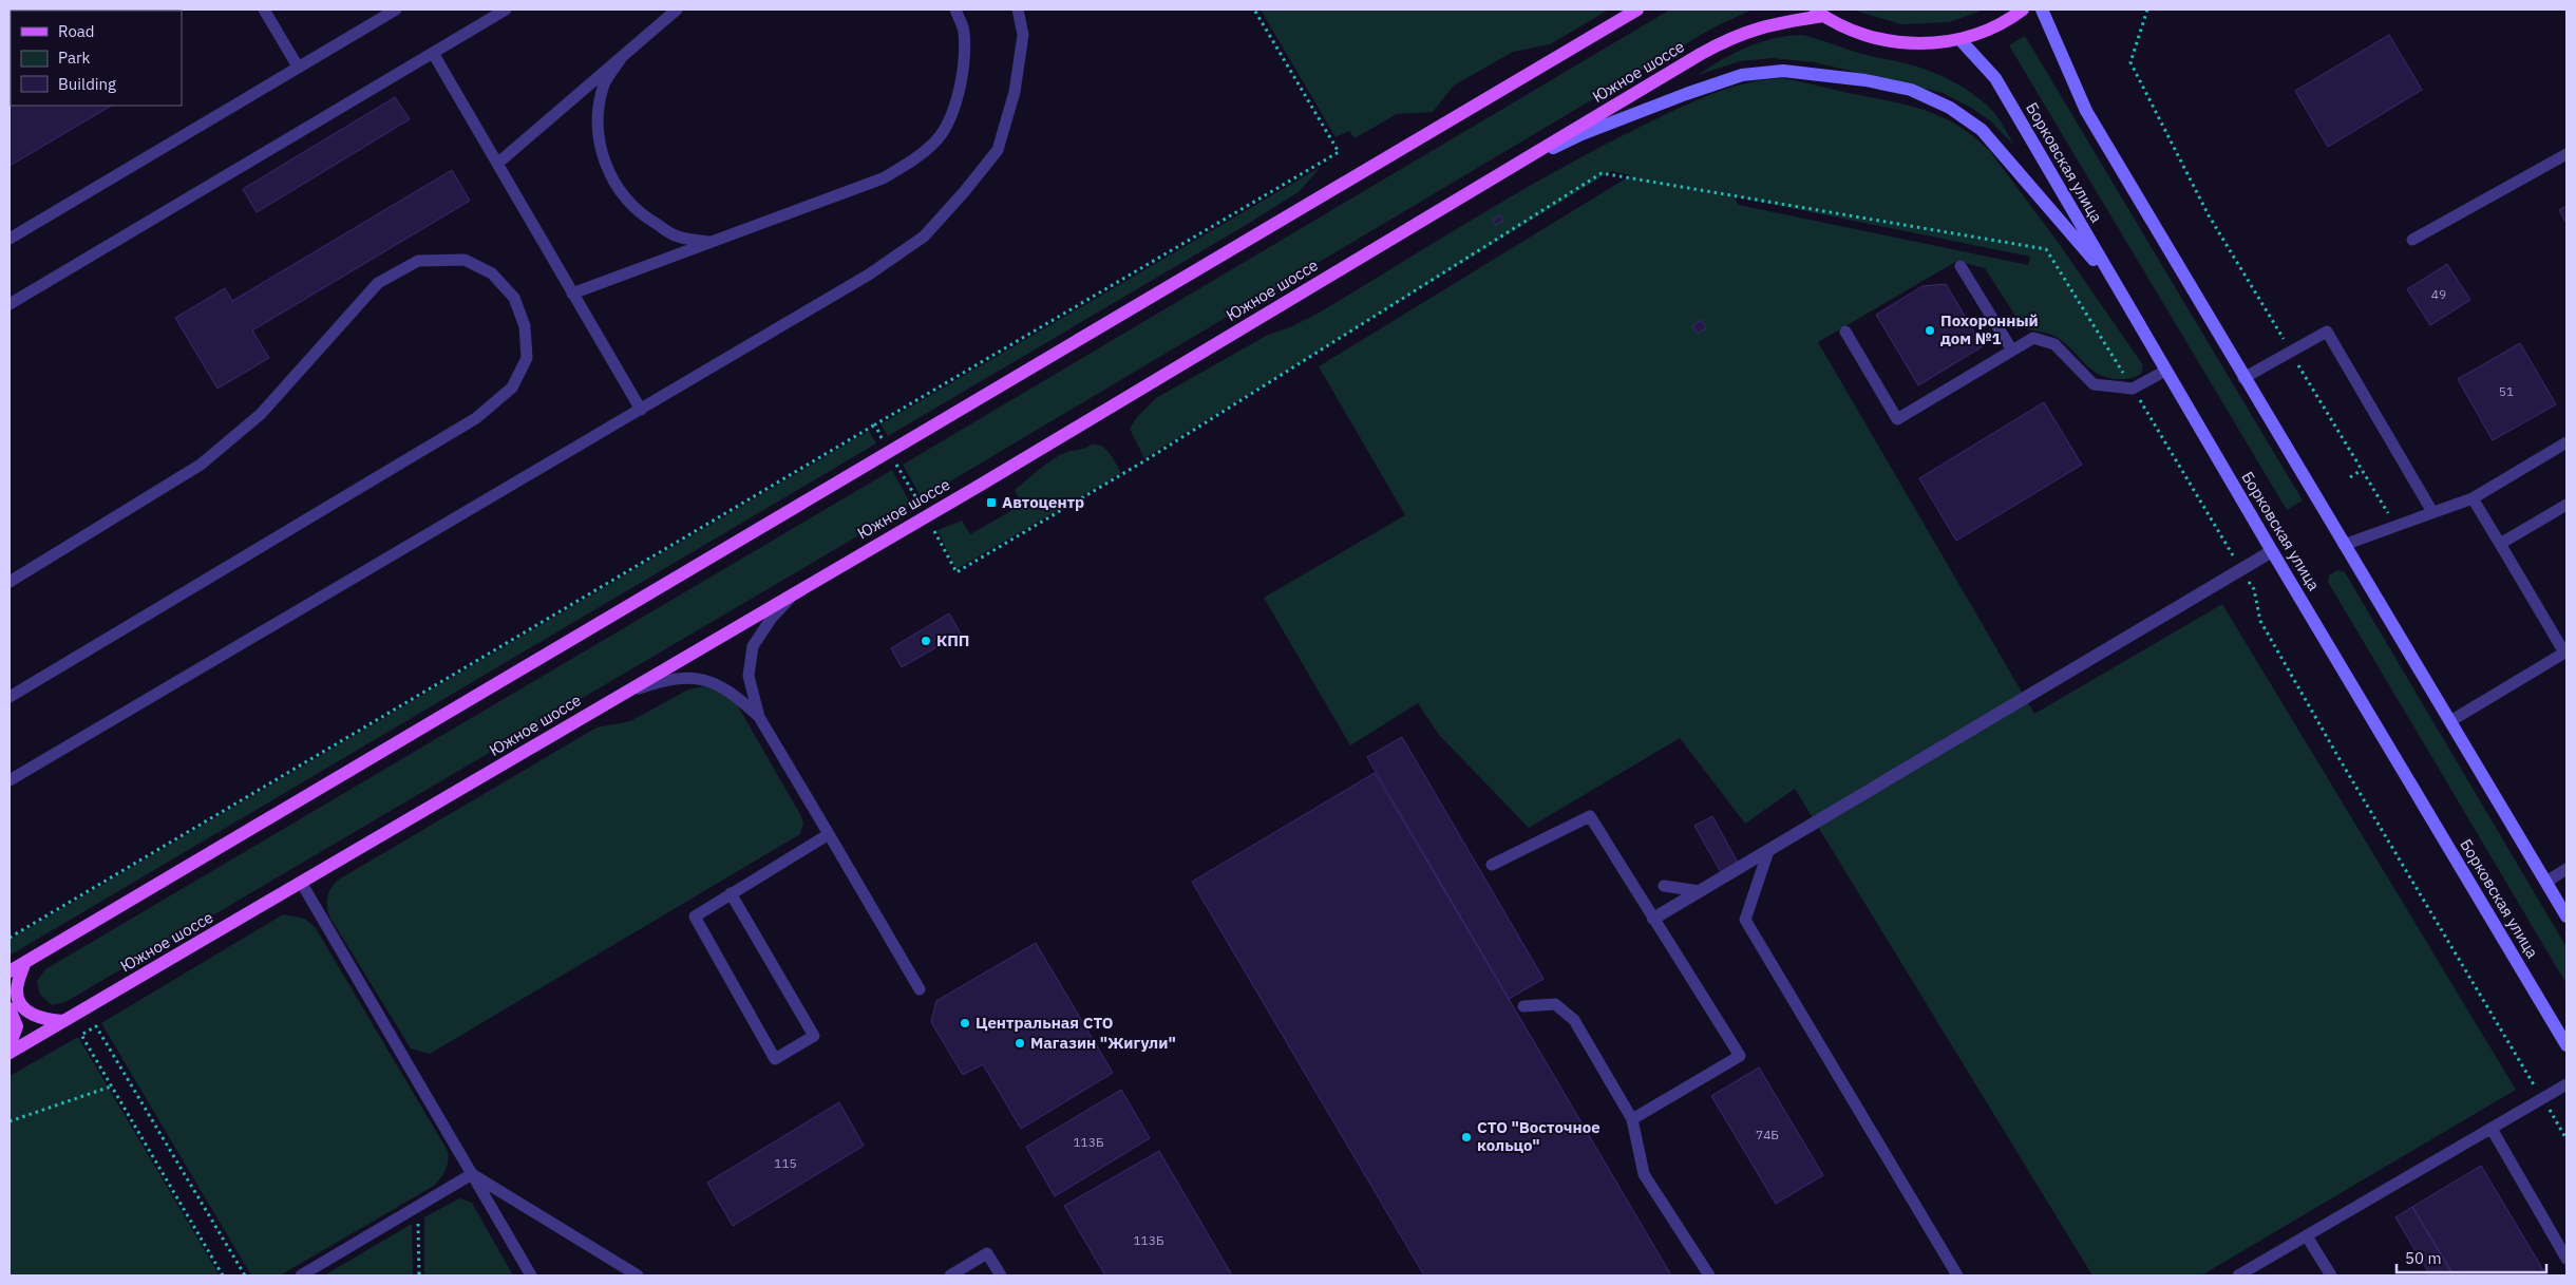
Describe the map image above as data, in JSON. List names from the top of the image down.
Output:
{
  "streets": {
    "main road": ["Южное шоссе", "Борковская улица"]
  },
  "places": {
    "other": [
      "Похоронный дом №1",
      "КПП",
      "Центральная СТО",
      "Магазин \"Жигули\"",
      "СТО \"Восточное кольцо\""
    ],
    "transit": ["Автоцентр"]
  },
  "house_numbers": [
    "49",
    "51",
    "74Б",
    "113Б",
    "115",
    "113Б"
  ],
  "legend": ["Road", "Park", "Building"],
  "scale_bar": "50 m"
}
